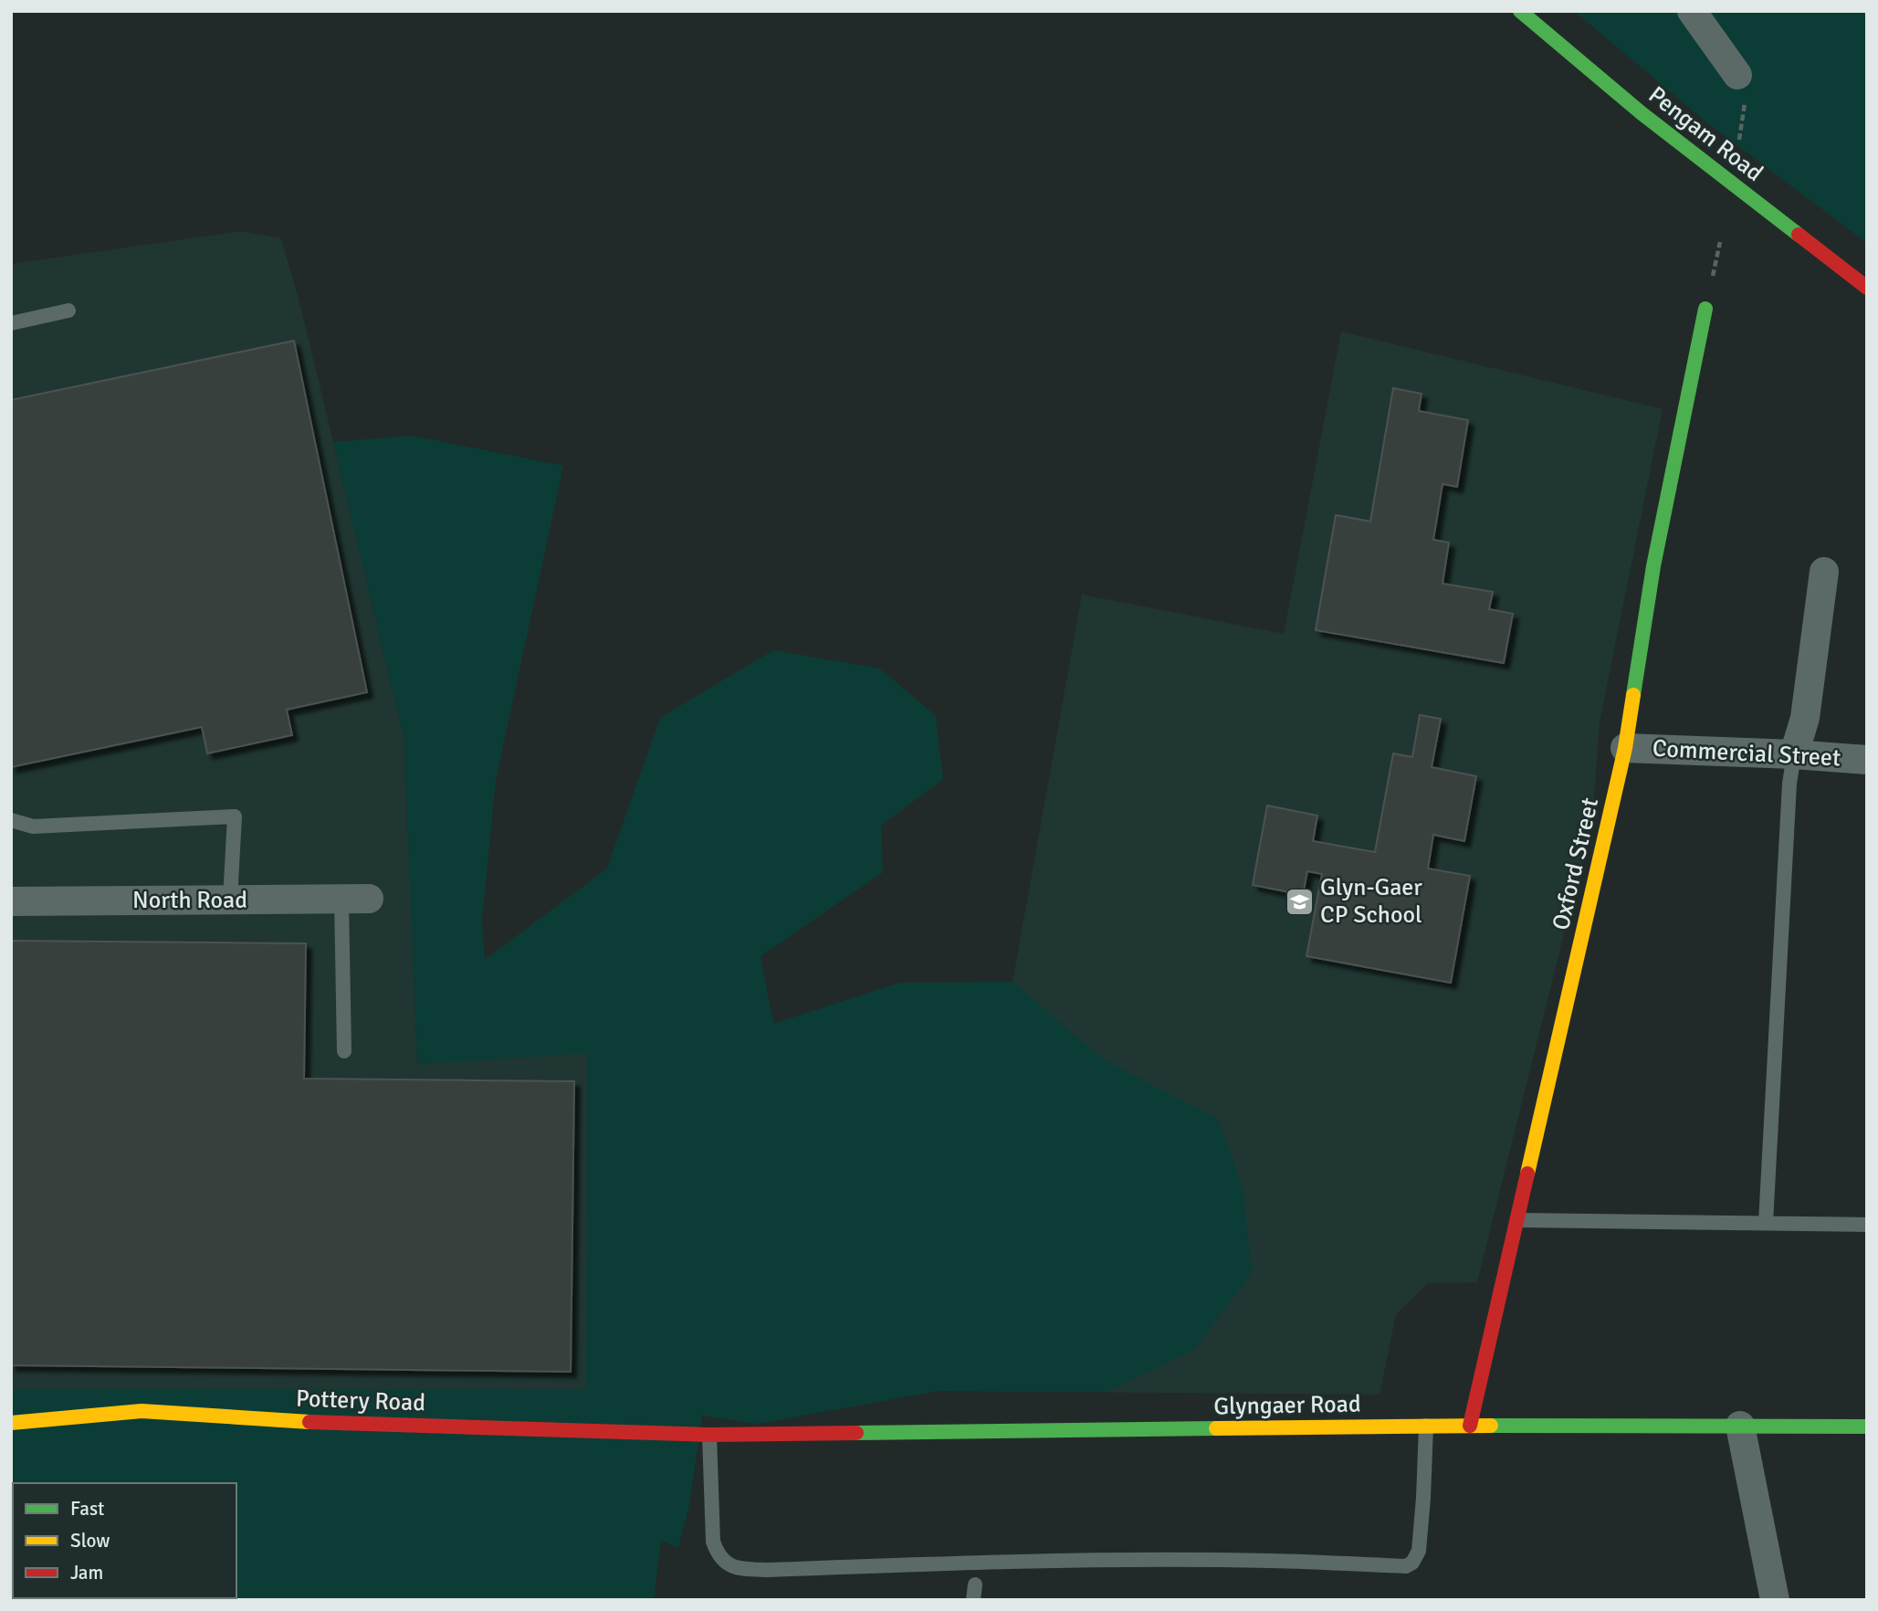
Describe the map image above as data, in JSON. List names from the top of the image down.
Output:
{
  "streets": {
    "street": [
      "Pengam Road",
      "Commercial Street",
      "Oxford Street",
      "North Road",
      "Pottery Road",
      "Glyngaer Road"
    ]
  },
  "crossings": [
    ["Commercial Street", "Oxford Street"],
    ["Oxford Street", "Glyngaer Road"],
    ["Pottery Road", "Glyngaer Road"]
  ],
  "places": {
    "school or university": ["Glyn-Gaer CP School"]
  },
  "legend": ["Fast", "Slow", "Jam"]
}
